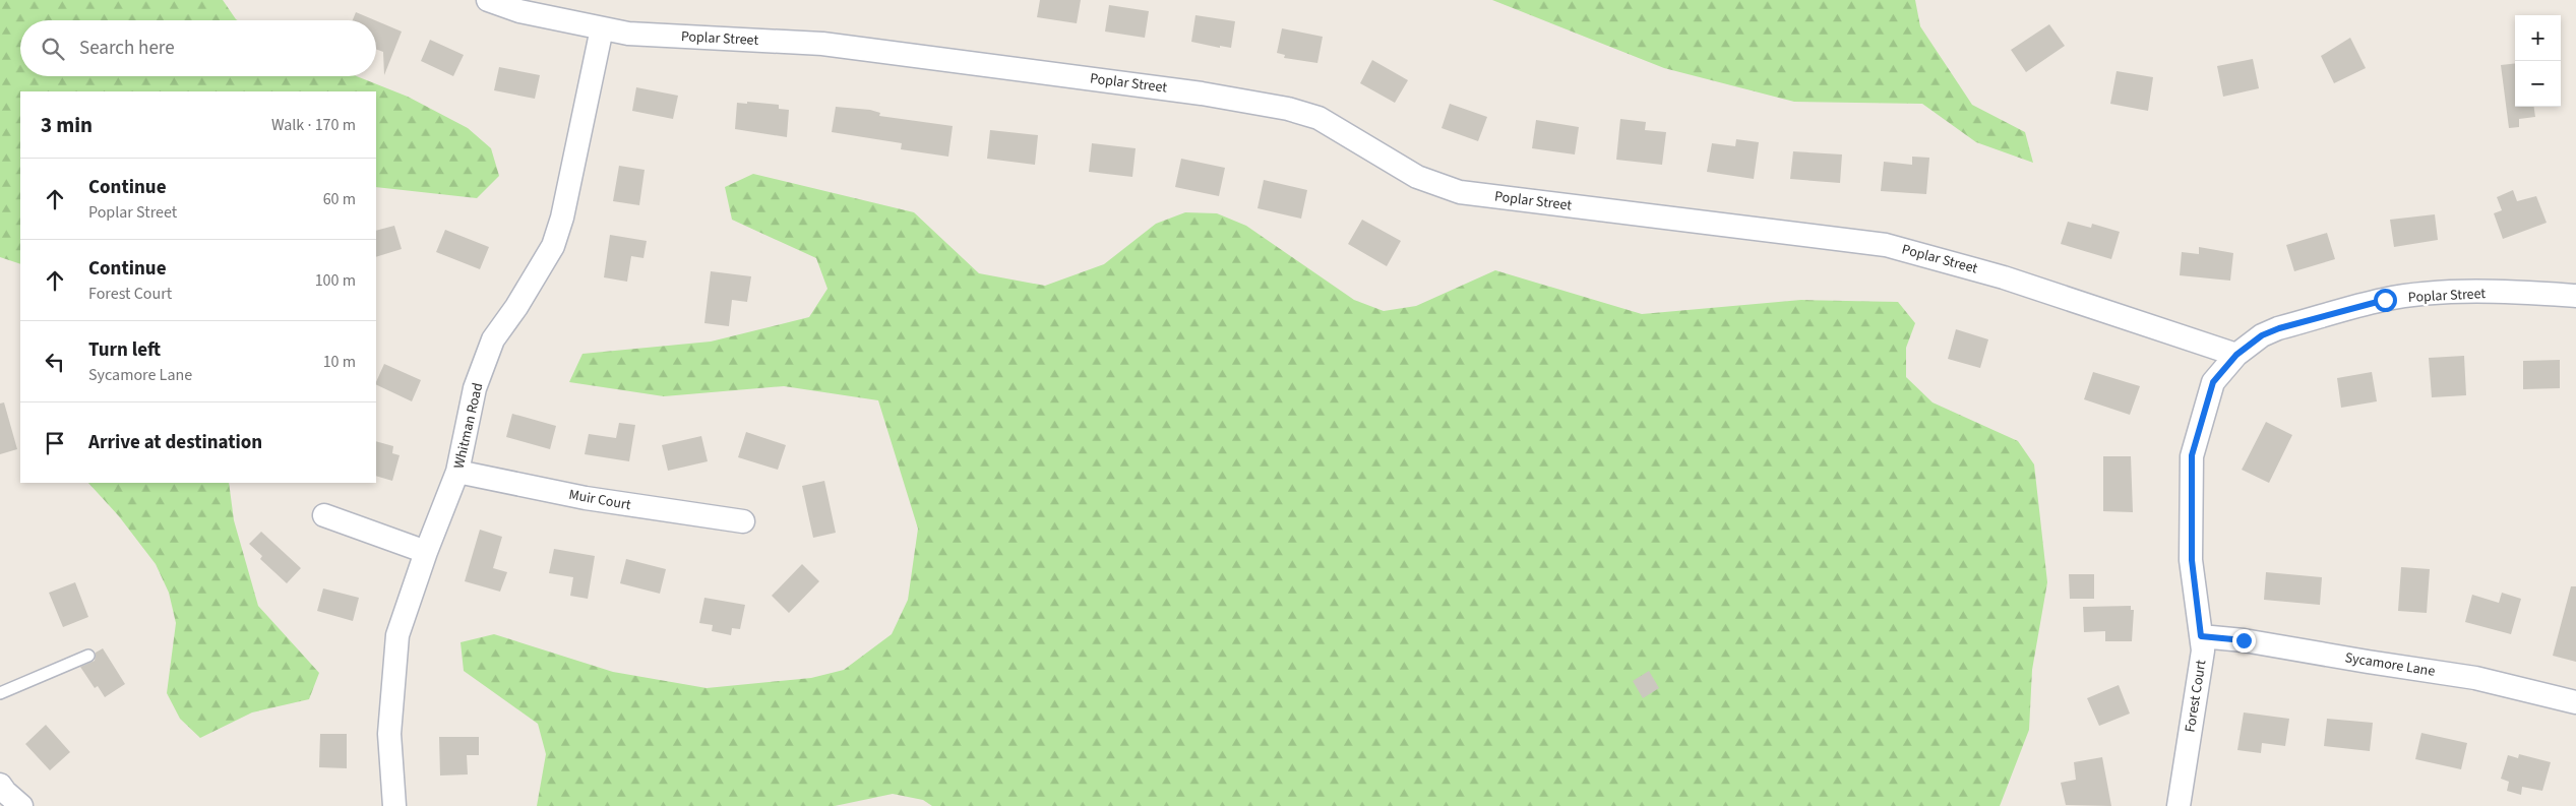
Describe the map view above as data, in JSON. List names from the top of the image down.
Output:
{
  "streets": {
    "street": [
      "Poplar Street",
      "Whitman Road",
      "Muir Court",
      "Sycamore Lane",
      "Forest Court"
    ]
  },
  "crossings": [
    ["Poplar Street", "Whitman Road"],
    ["Poplar Street", "Forest Court"],
    ["Whitman Road", "Muir Court"],
    ["Sycamore Lane", "Forest Court"]
  ],
  "page": {
    "map_buttons": ["+", "−"],
    "search": "Search here",
    "heading": ["3 min", "Walk · 170 m"],
    "list": [
      ["Continue", "Poplar Street", "60 m"],
      ["Continue", "Forest Court", "100 m"],
      ["Turn left", "Sycamore Lane", "10 m"],
      "Arrive at destination"
    ]
  }
}
